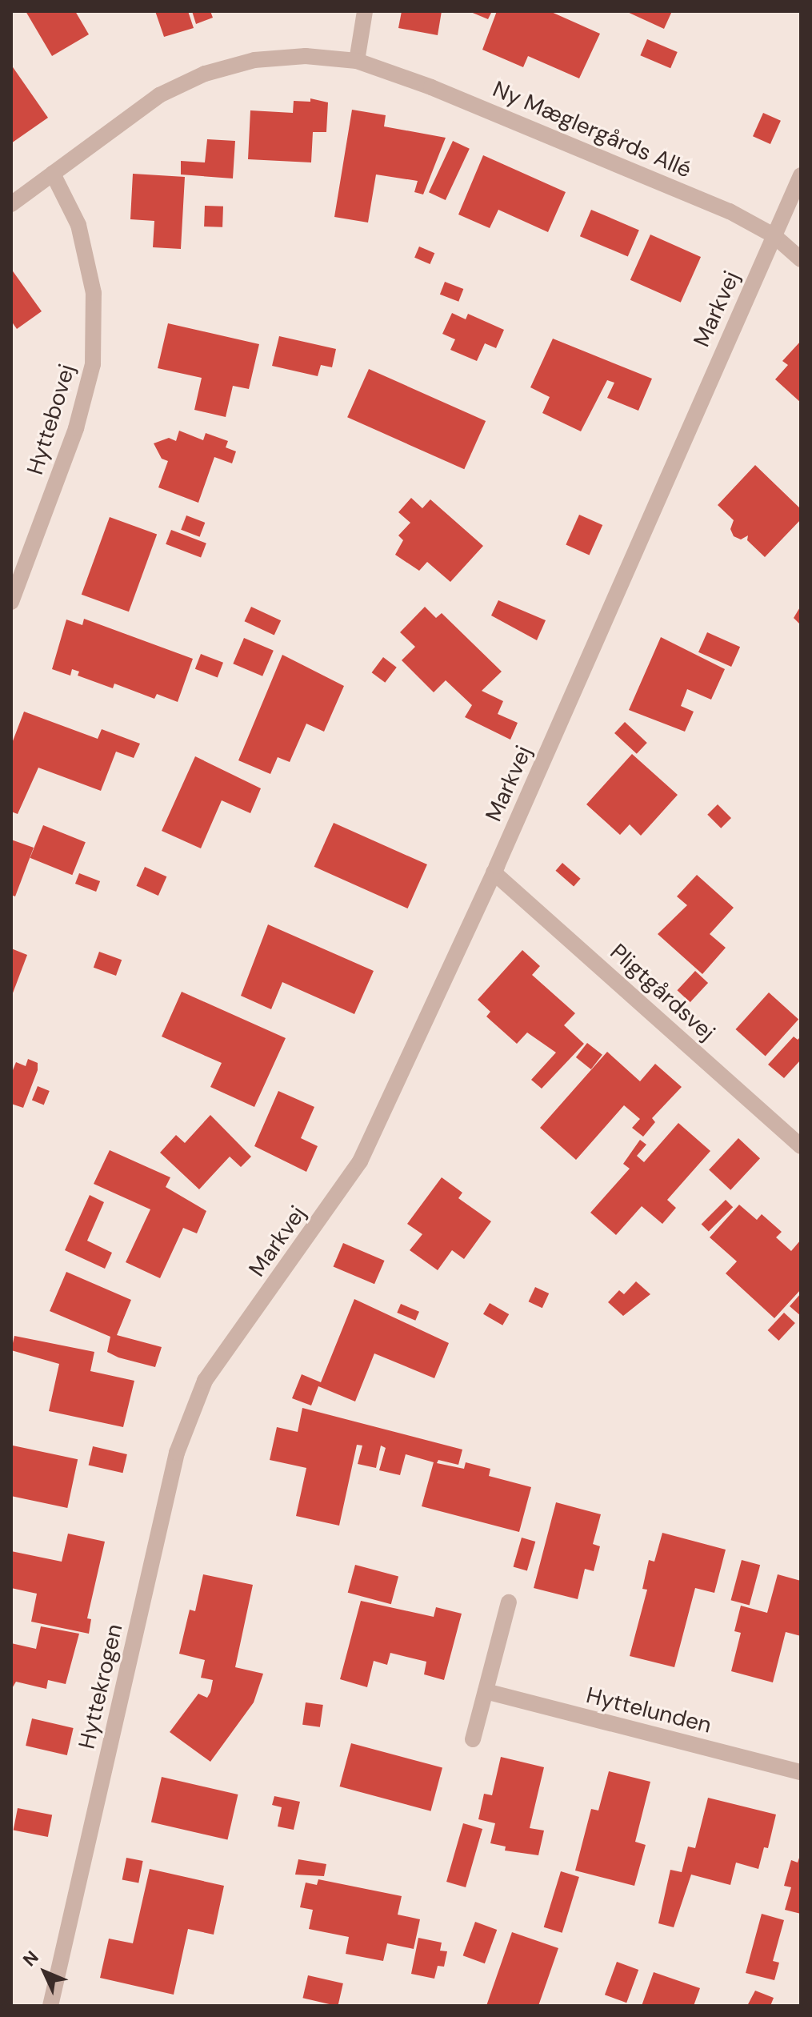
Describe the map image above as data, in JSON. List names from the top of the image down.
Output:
{
  "streets": {
    "street": [
      "Ny Mæglergårds Allé",
      "Markvej",
      "Hyttebovej",
      "Pligtgårdsvej",
      "Hyttekrogen",
      "Hyttelunden"
    ]
  },
  "crossings": [
    ["Ny Mæglergårds Allé", "Markvej"],
    ["Ny Mæglergårds Allé", "Hyttebovej"],
    ["Markvej", "Pligtgårdsvej"],
    ["Markvej", "Hyttekrogen"]
  ],
  "north": "top left"
}
